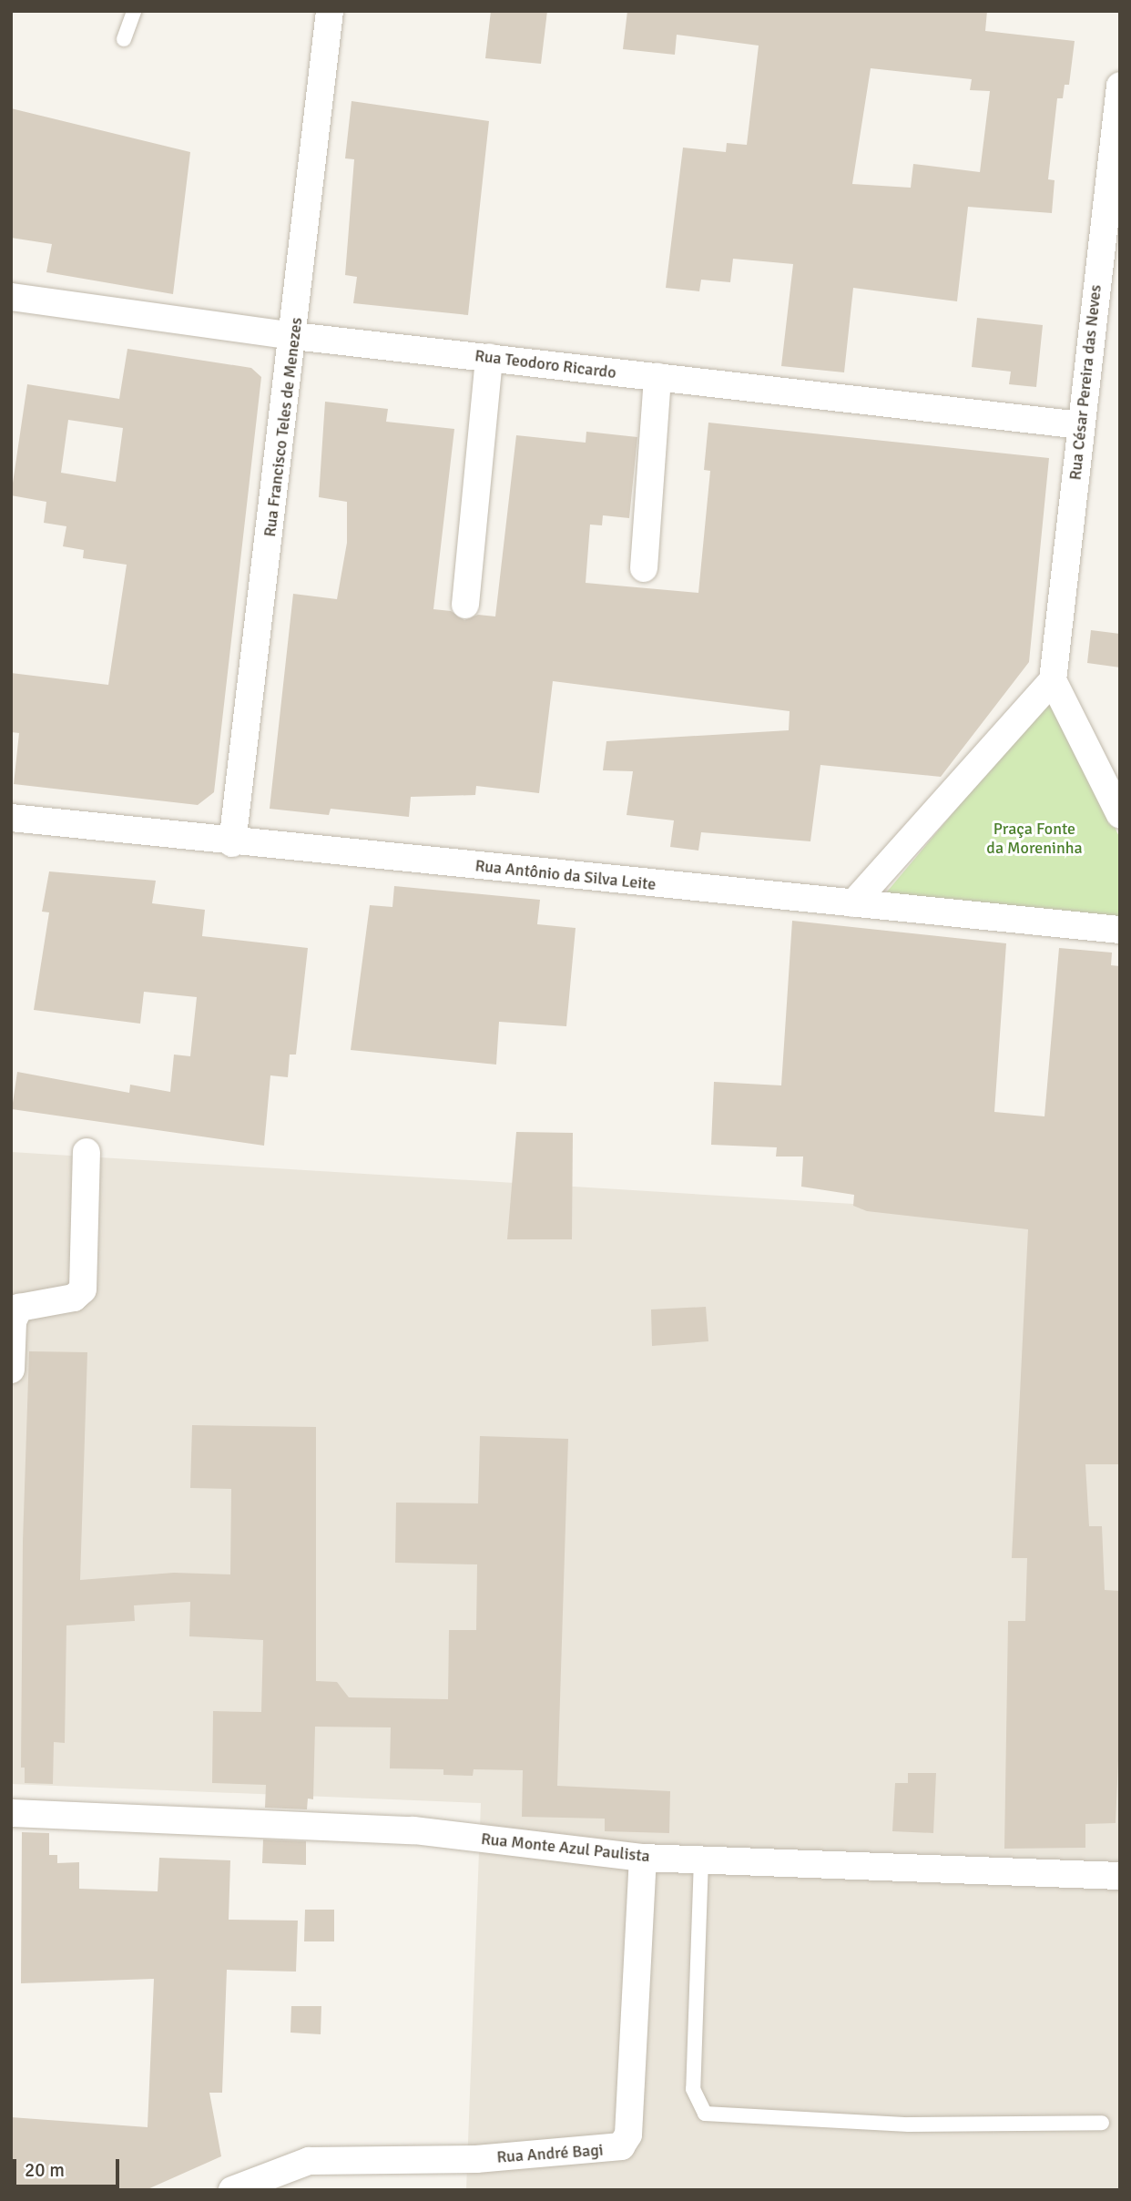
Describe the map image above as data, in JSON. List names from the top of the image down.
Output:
{
  "streets": {
    "street": [
      "Rua Teodoro Ricardo",
      "Rua César Pereira das Neves",
      "Rua Francisco Teles de Menezes",
      "Rua Antônio da Silva Leite",
      "Rua Monte Azul Paulista",
      "Rua André Bagi"
    ]
  },
  "crossings": [
    ["Rua Teodoro Ricardo", "Rua César Pereira das Neves"],
    ["Rua Teodoro Ricardo", "Rua Francisco Teles de Menezes"],
    ["Rua Francisco Teles de Menezes", "Rua Antônio da Silva Leite"],
    ["Rua Monte Azul Paulista", "Rua André Bagi"]
  ],
  "parks": ["Praça Fonte da Moreninha"],
  "scale_bar": "20 m"
}
